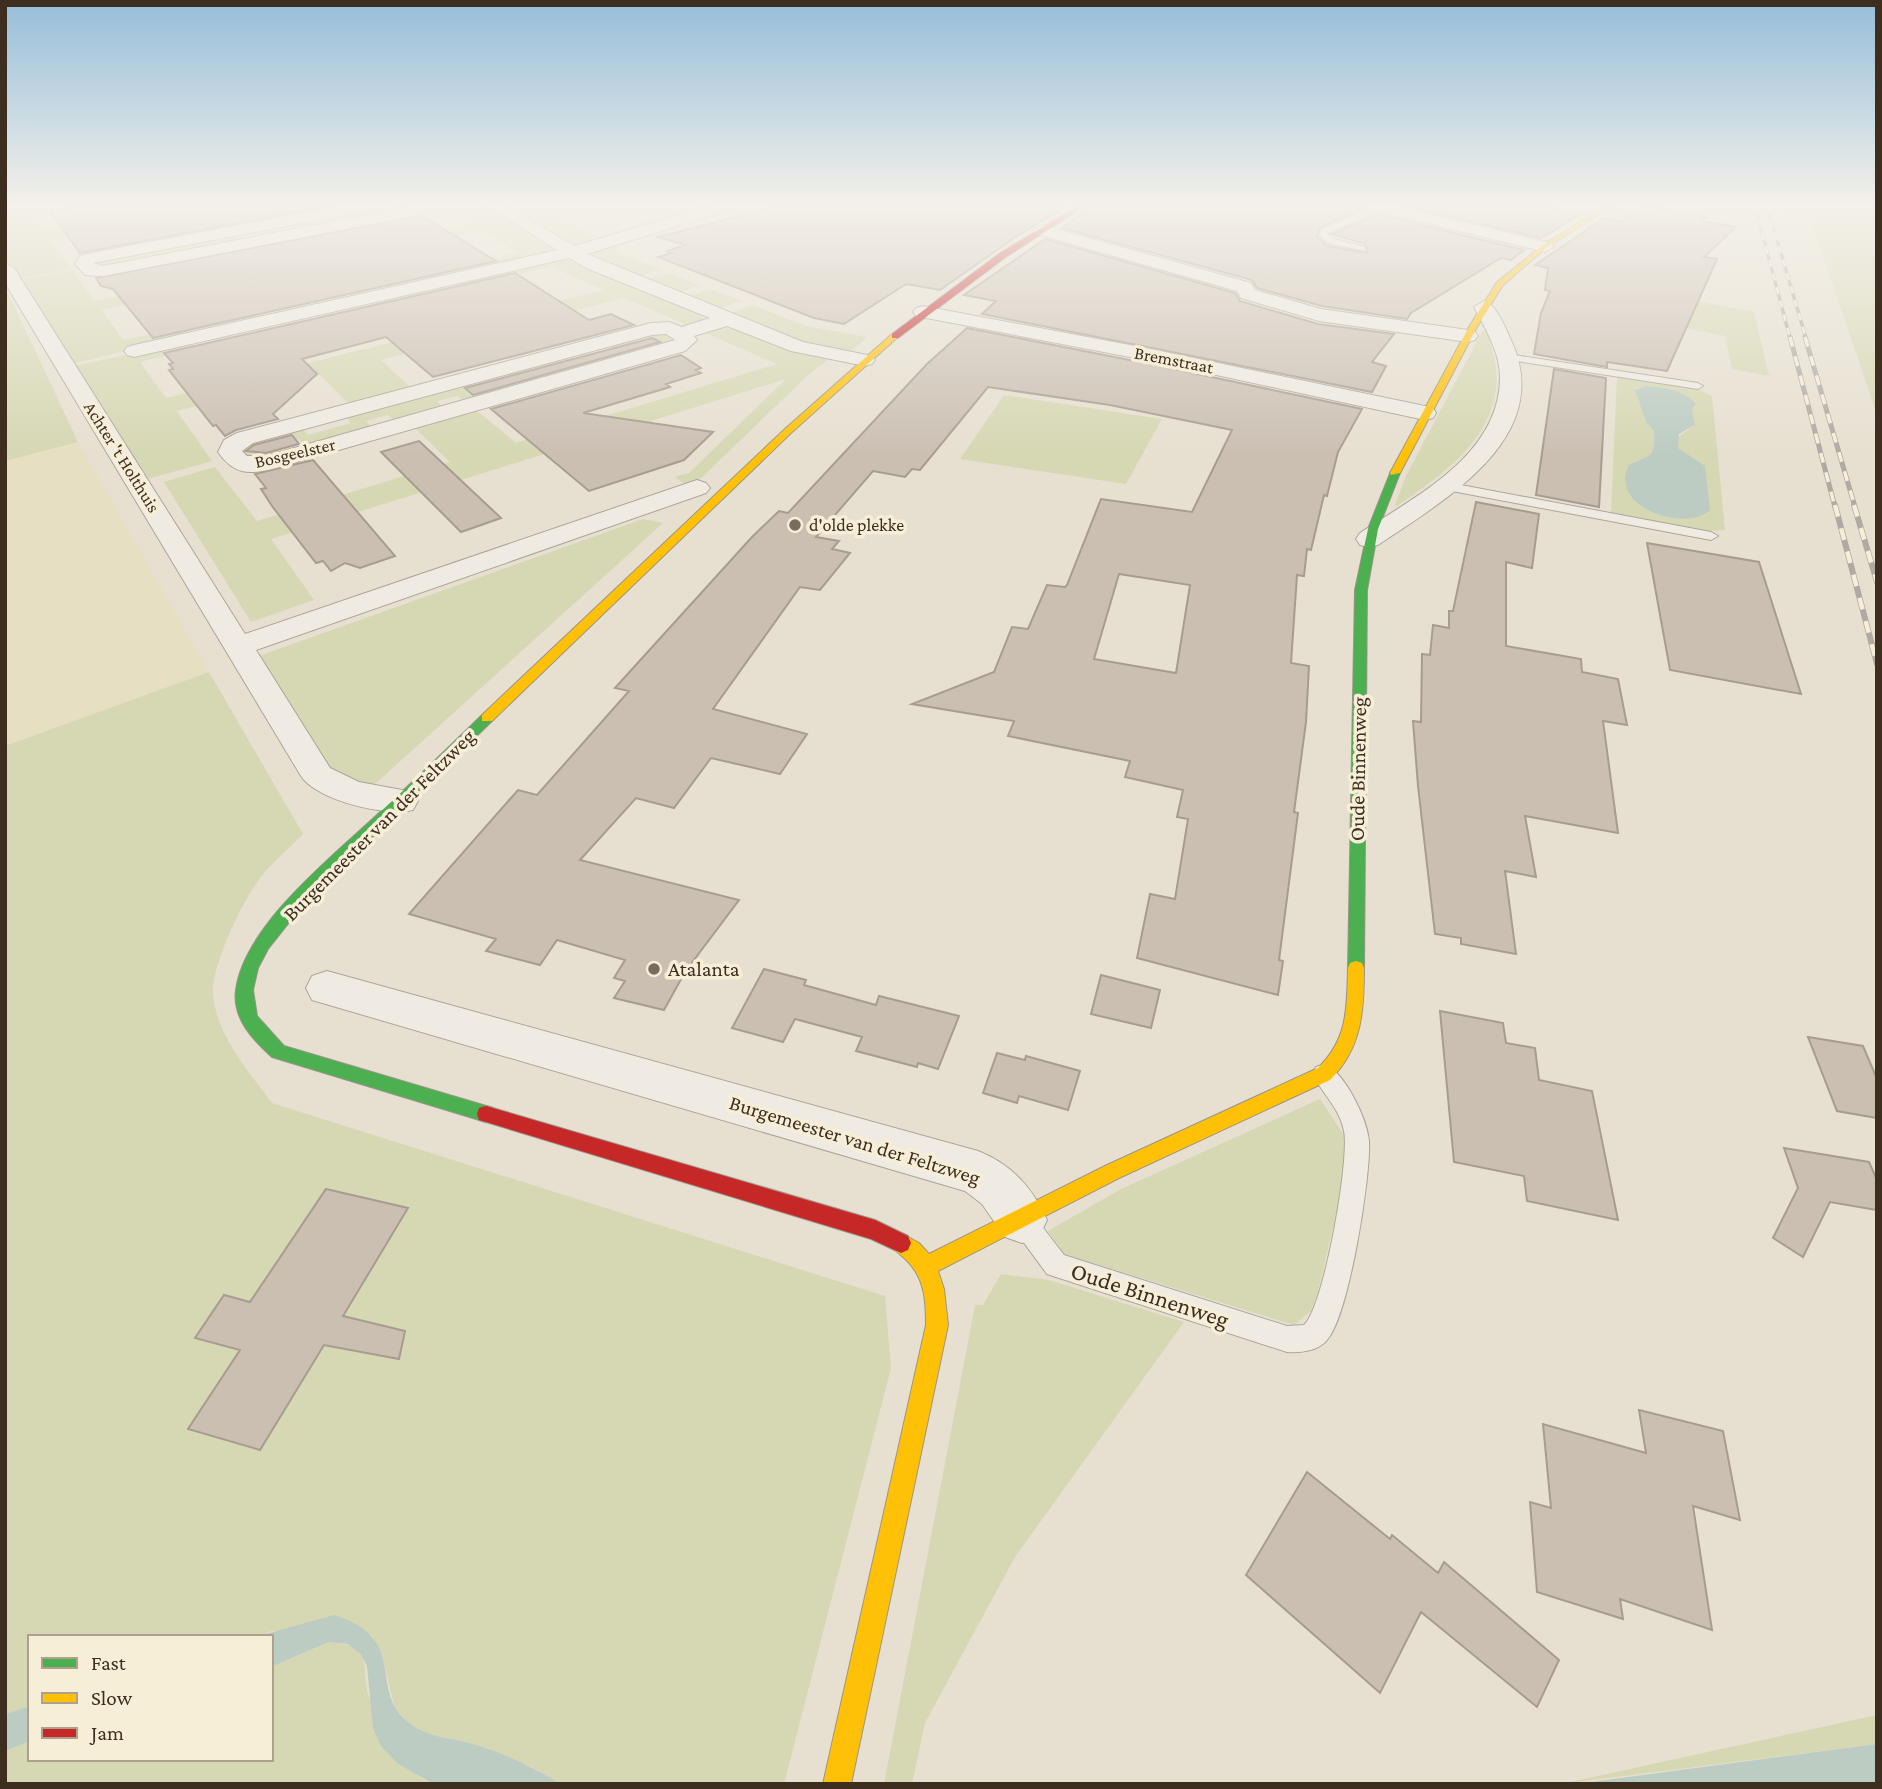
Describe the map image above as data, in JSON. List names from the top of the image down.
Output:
{
  "streets": {
    "street": [
      "Bremstraat",
      "Bosgeelster",
      "Achter 't Holthuis",
      "Oude Binnenweg",
      "Burgemeester van der Feltzweg"
    ]
  },
  "crossings": [
    ["Bremstraat", "Oude Binnenweg"],
    ["Bremstraat", "Burgemeester van der Feltzweg"],
    ["Achter 't Holthuis", "Burgemeester van der Feltzweg"],
    ["Oude Binnenweg", "Burgemeester van der Feltzweg"]
  ],
  "places": ["d'olde plekke", "Atalanta"],
  "legend": ["Fast", "Slow", "Jam"]
}
